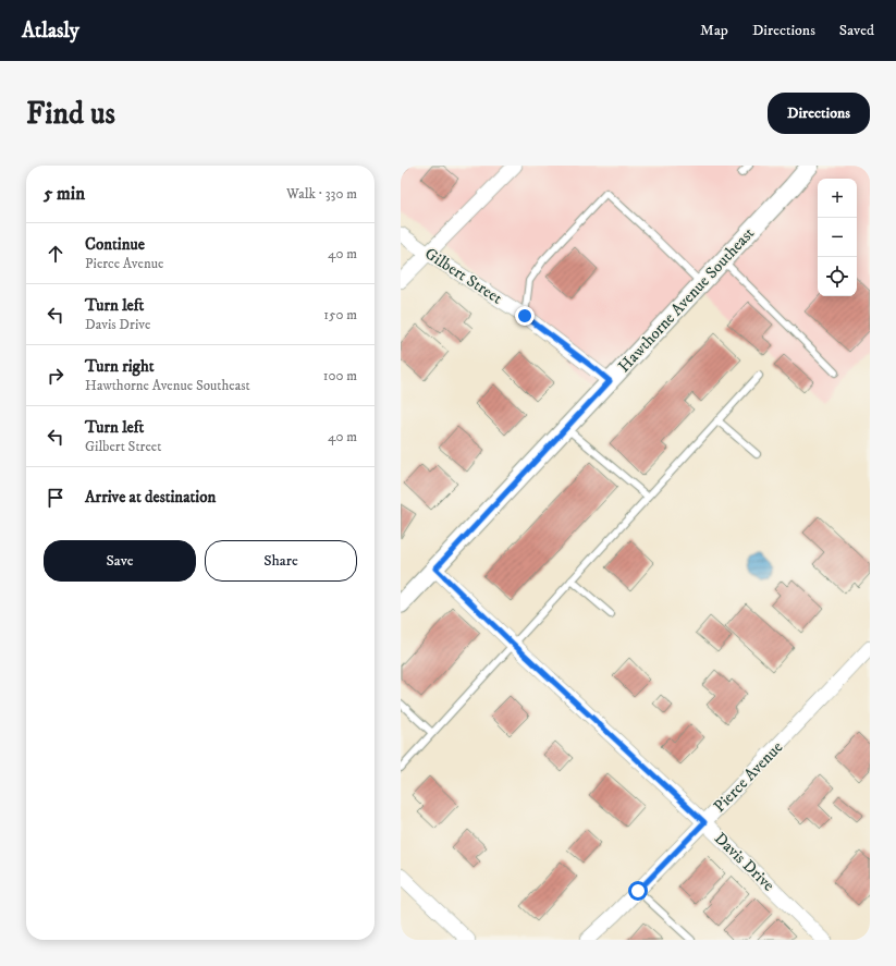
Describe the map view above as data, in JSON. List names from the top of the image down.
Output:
{
  "streets": {
    "street": [
      "Gilbert Street",
      "Hawthorne Avenue Southeast",
      "Pierce Avenue",
      "Davis Drive"
    ]
  },
  "crossings": [
    ["Gilbert Street", "Hawthorne Avenue Southeast"],
    ["Hawthorne Avenue Southeast", "Davis Drive"],
    ["Pierce Avenue", "Davis Drive"]
  ],
  "page": {
    "header": "Atlasly",
    "nav": ["Map", "Directions", "Saved"],
    "buttons": [
      "Directions",
      ["Save", "Share"]
    ],
    "title": "Find us",
    "heading": ["5 min", "Walk · 330 m"],
    "map_buttons": ["+", "−"],
    "list": [
      ["Continue", "Pierce Avenue", "40 m"],
      ["Turn left", "Davis Drive", "150 m"],
      ["Turn right", "Hawthorne Avenue Southeast", "100 m"],
      ["Turn left", "Gilbert Street", "40 m"],
      "Arrive at destination"
    ]
  }
}
